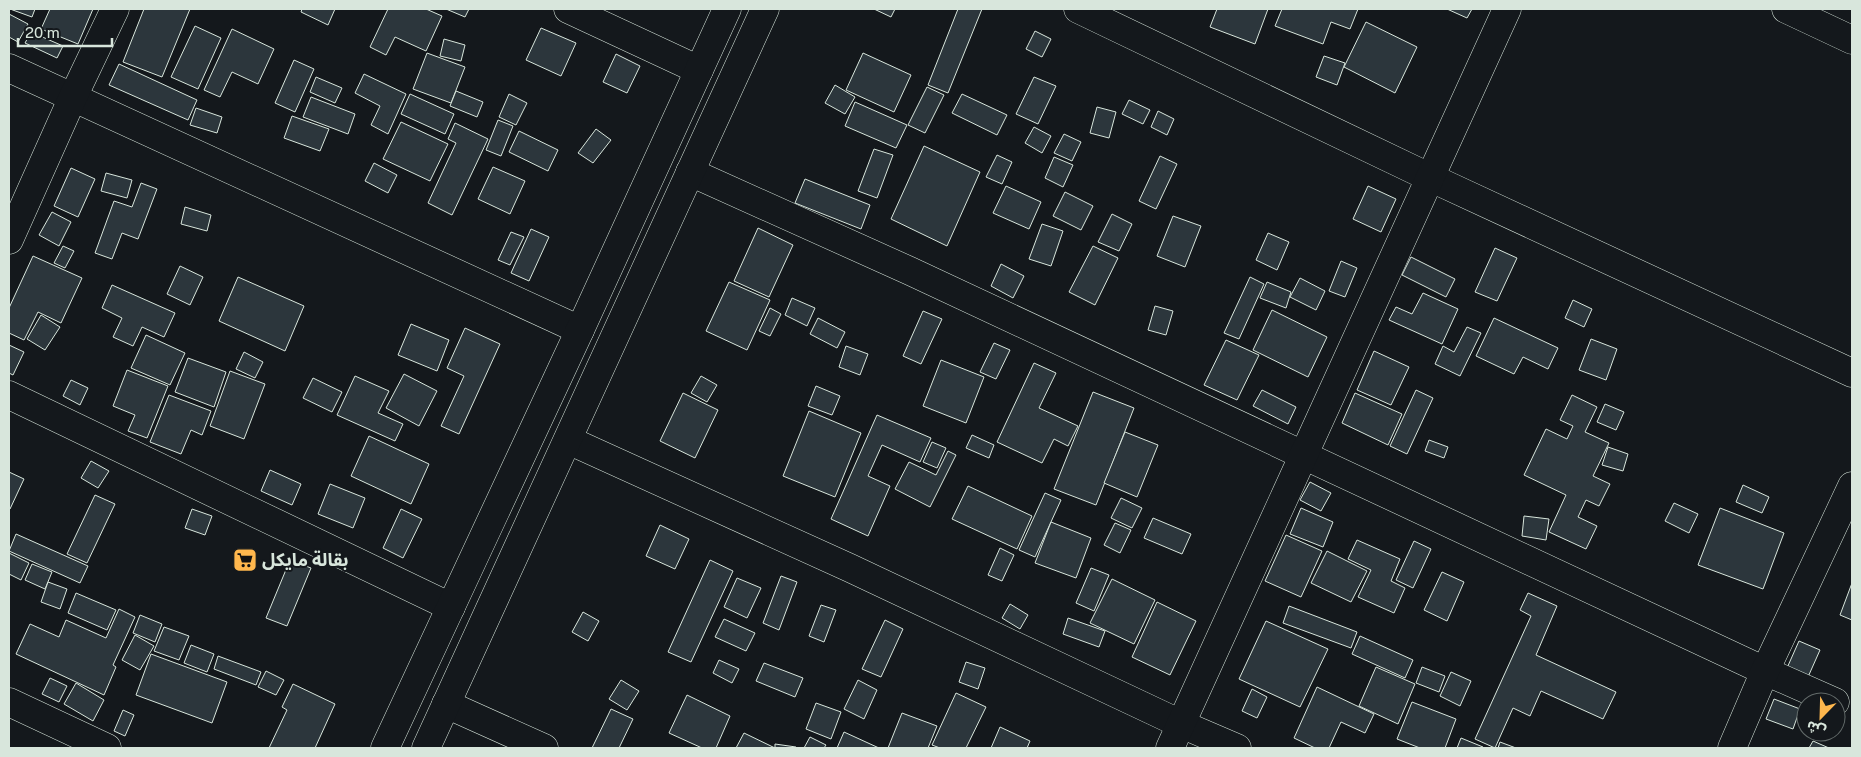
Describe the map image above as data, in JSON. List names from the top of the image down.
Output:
{
  "places": {
    "supermarket": ["بقالة مايكل"]
  },
  "scale_bar": "20 m",
  "north": "bottom left"
}
